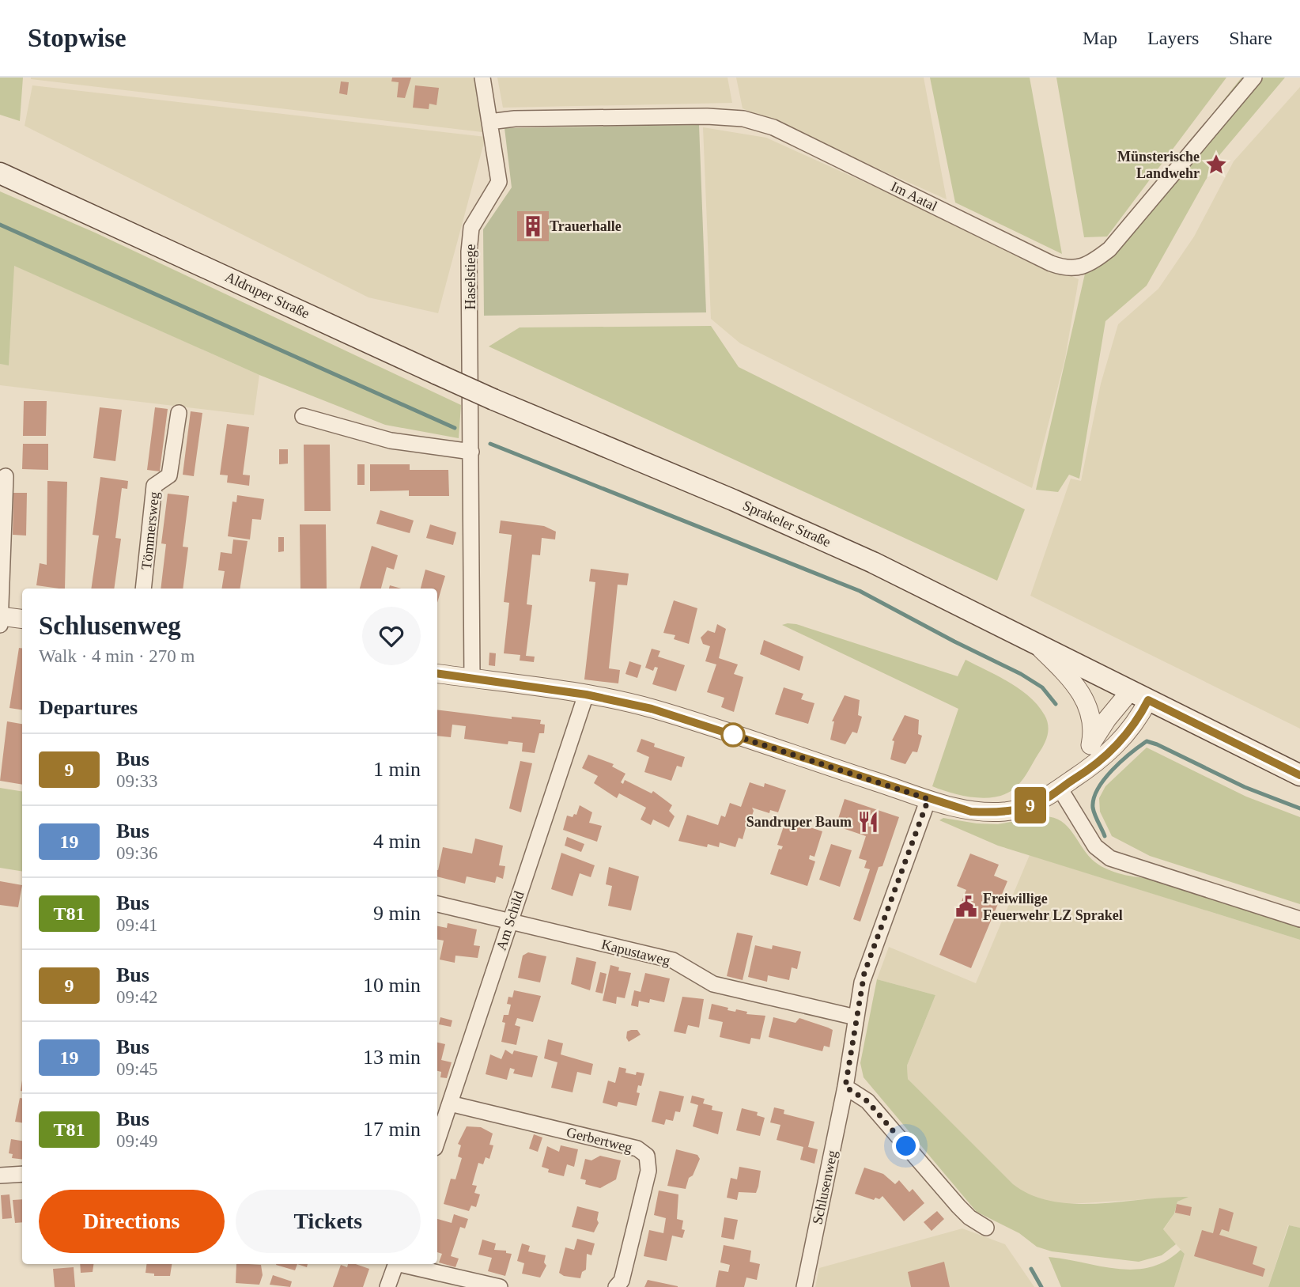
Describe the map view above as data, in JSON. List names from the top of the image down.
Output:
{
  "streets": {
    "main road": ["Aldruper Straße", "Sprakeler Straße"],
    "street": [
      "Im Aatal",
      "Haselstiege",
      "Tömmersweg",
      "Am Schild",
      "Kapustaweg",
      "Gerbertweg",
      "Schlusenweg"
    ]
  },
  "crossings": [
    ["Im Aatal", "Haselstiege"],
    ["Aldruper Straße", "Sprakeler Straße"],
    ["Am Schild", "Kapustaweg"],
    ["Am Schild", "Gerbertweg"],
    ["Kapustaweg", "Schlusenweg"]
  ],
  "places": {
    "place": ["Münsterische Landwehr"],
    "building": ["Trauerhalle"],
    "restaurant": ["Sandruper Baum"],
    "public building": ["Freiwillige Feuerwehr LZ Sprakel"]
  },
  "lines": ["bus line 9"],
  "page": {
    "header": "Stopwise",
    "nav": ["Map", "Layers", "Share"],
    "on_map": "9",
    "heading": [
      ["Schlusenweg", "Walk · 4 min · 270 m"],
      "Departures"
    ],
    "list": [
      {
        "mark": "9",
        "name": "Bus",
        "note": "09:33",
        "value": "1 min"
      },
      {
        "mark": "19",
        "name": "Bus",
        "note": "09:36",
        "value": "4 min"
      },
      {
        "mark": "T81",
        "name": "Bus",
        "note": "09:41",
        "value": "9 min"
      },
      {
        "mark": "9",
        "name": "Bus",
        "note": "09:42",
        "value": "10 min"
      },
      {
        "mark": "19",
        "name": "Bus",
        "note": "09:45",
        "value": "13 min"
      },
      {
        "mark": "T81",
        "name": "Bus",
        "note": "09:49",
        "value": "17 min"
      }
    ],
    "buttons": ["Directions", "Tickets"]
  }
}
